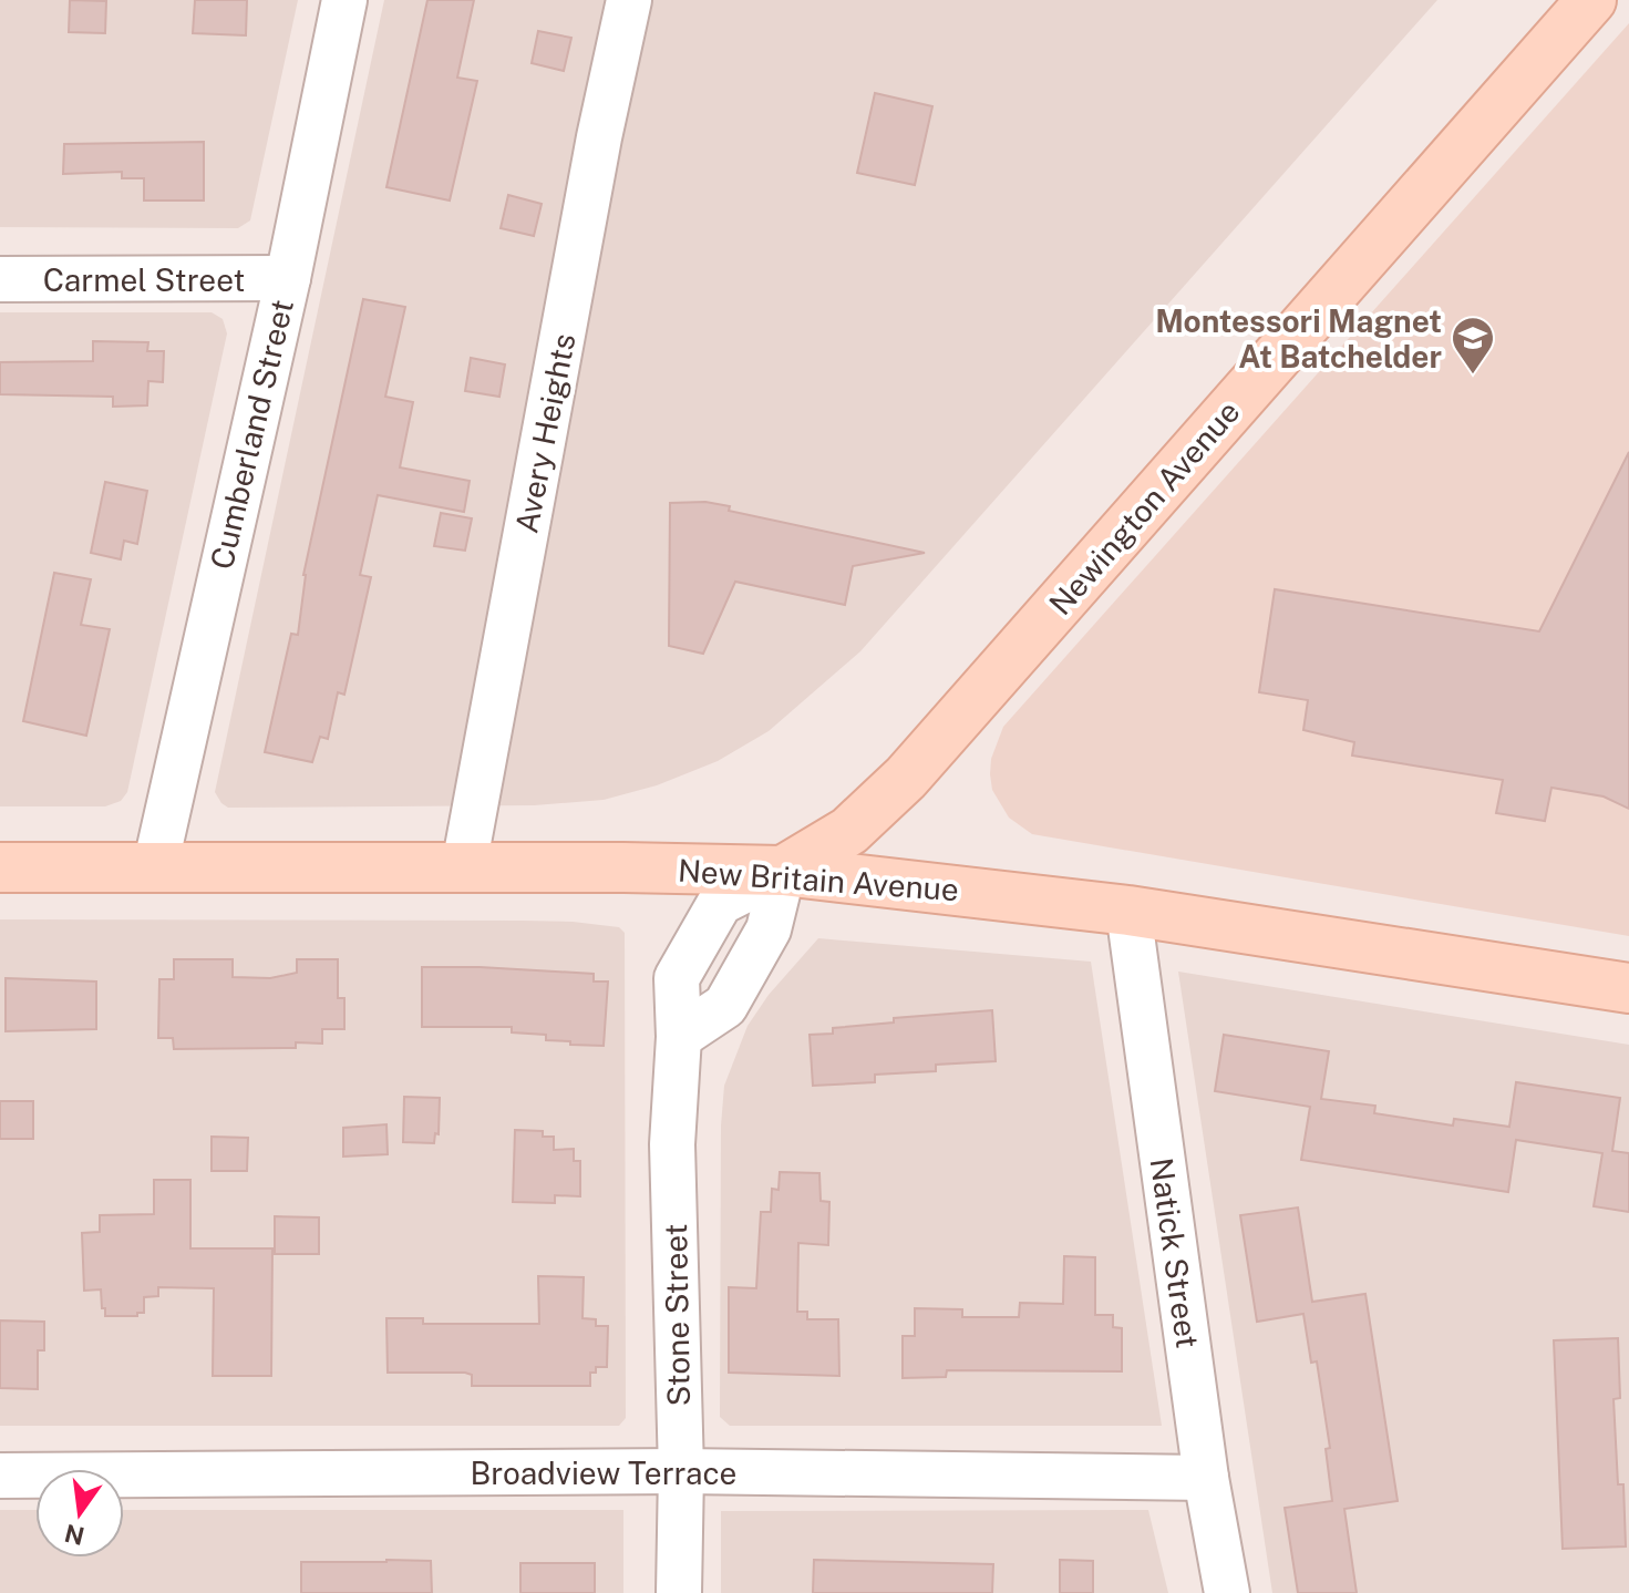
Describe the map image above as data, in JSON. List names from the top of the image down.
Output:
{
  "streets": {
    "main road": ["Newington Avenue", "New Britain Avenue"],
    "street": [
      "Carmel Street",
      "Avery Heights",
      "Cumberland Street",
      "Natick Street",
      "Stone Street",
      "Broadview Terrace"
    ]
  },
  "crossings": [
    ["Carmel Street", "Cumberland Street"],
    ["Avery Heights", "New Britain Avenue"],
    ["Cumberland Street", "New Britain Avenue"],
    ["Newington Avenue", "New Britain Avenue"],
    ["Newington Avenue", "Stone Street"],
    ["New Britain Avenue", "Natick Street"],
    ["New Britain Avenue", "Stone Street"],
    ["Natick Street", "Broadview Terrace"],
    ["Stone Street", "Broadview Terrace"]
  ],
  "places": {
    "school or university": ["Montessori Magnet At Batchelder"]
  },
  "north": "bottom"
}
